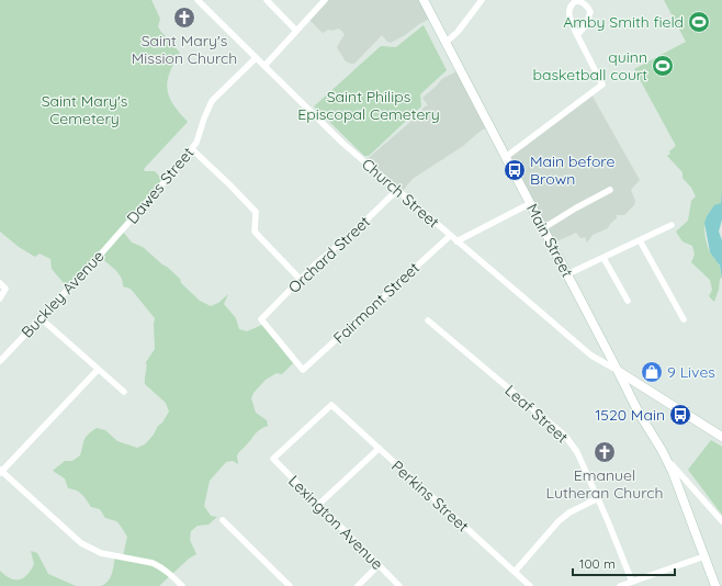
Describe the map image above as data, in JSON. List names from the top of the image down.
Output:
{
  "streets": {
    "main road": ["Main Street"],
    "street": [
      "Dawes Street",
      "Church Street",
      "Orchard Street",
      "Buckley Avenue",
      "Fairmont Street",
      "Leaf Street",
      "Perkins Street",
      "Lexington Avenue"
    ]
  },
  "crossings": [
    ["Dawes Street", "Church Street"],
    ["Dawes Street", "Buckley Avenue"],
    ["Church Street", "Main Street"],
    ["Church Street", "Orchard Street"],
    ["Church Street", "Fairmont Street"],
    ["Orchard Street", "Fairmont Street"],
    ["Perkins Street", "Lexington Avenue"]
  ],
  "parks": ["Saint Philips Episcopal Cemetery", "Saint Mary's Cemetery"],
  "places": {
    "church": ["Saint Mary's Mission Church", "Emanuel Lutheran Church"],
    "sports": ["Amby Smith field", "quinn basketball court"],
    "bus stop": ["Main before Brown", "1520 Main"],
    "shop": ["9 Lives"]
  },
  "scale_bar": "100 m"
}
